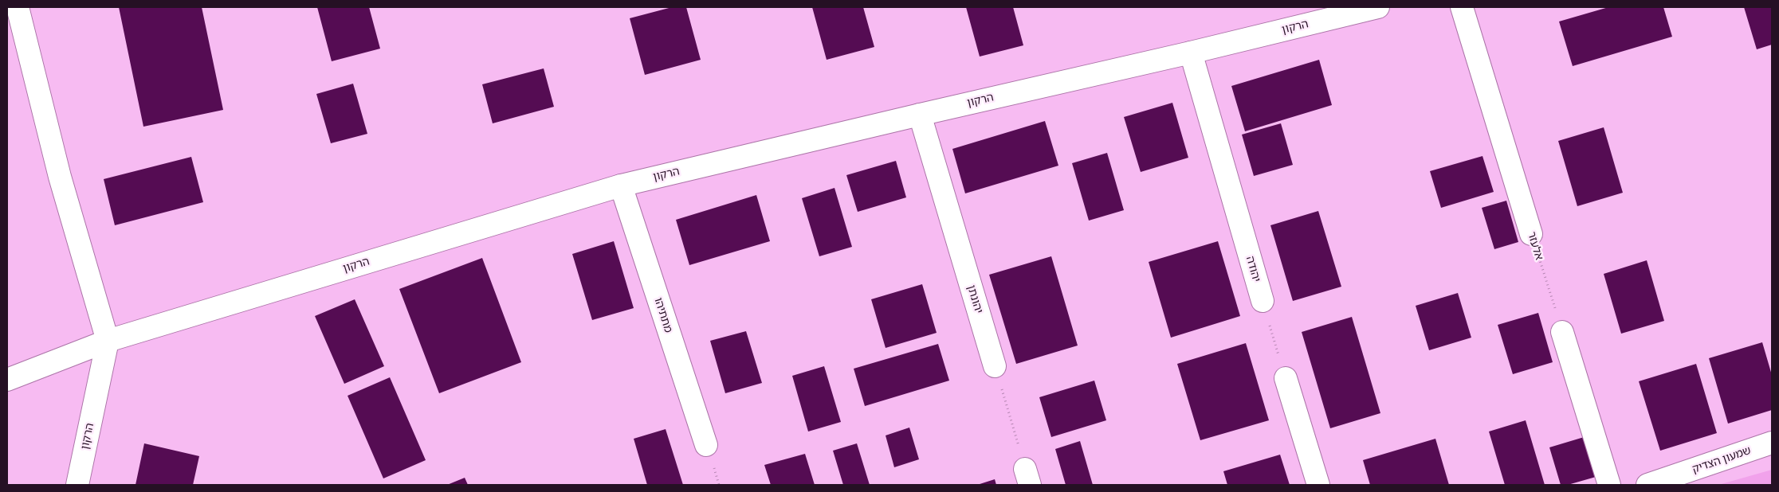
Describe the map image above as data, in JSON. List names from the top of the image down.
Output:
{
  "streets": {
    "street": [
      "הרקון",
      "אלעזר",
      "יהודה",
      "יהונתן",
      "מתתיהו",
      "שמעון הצדיק"
    ]
  },
  "crossings": [
    ["הרקון", "יהודה"],
    ["הרקון", "יהונתן"],
    ["הרקון", "מתתיהו"]
  ]
}
